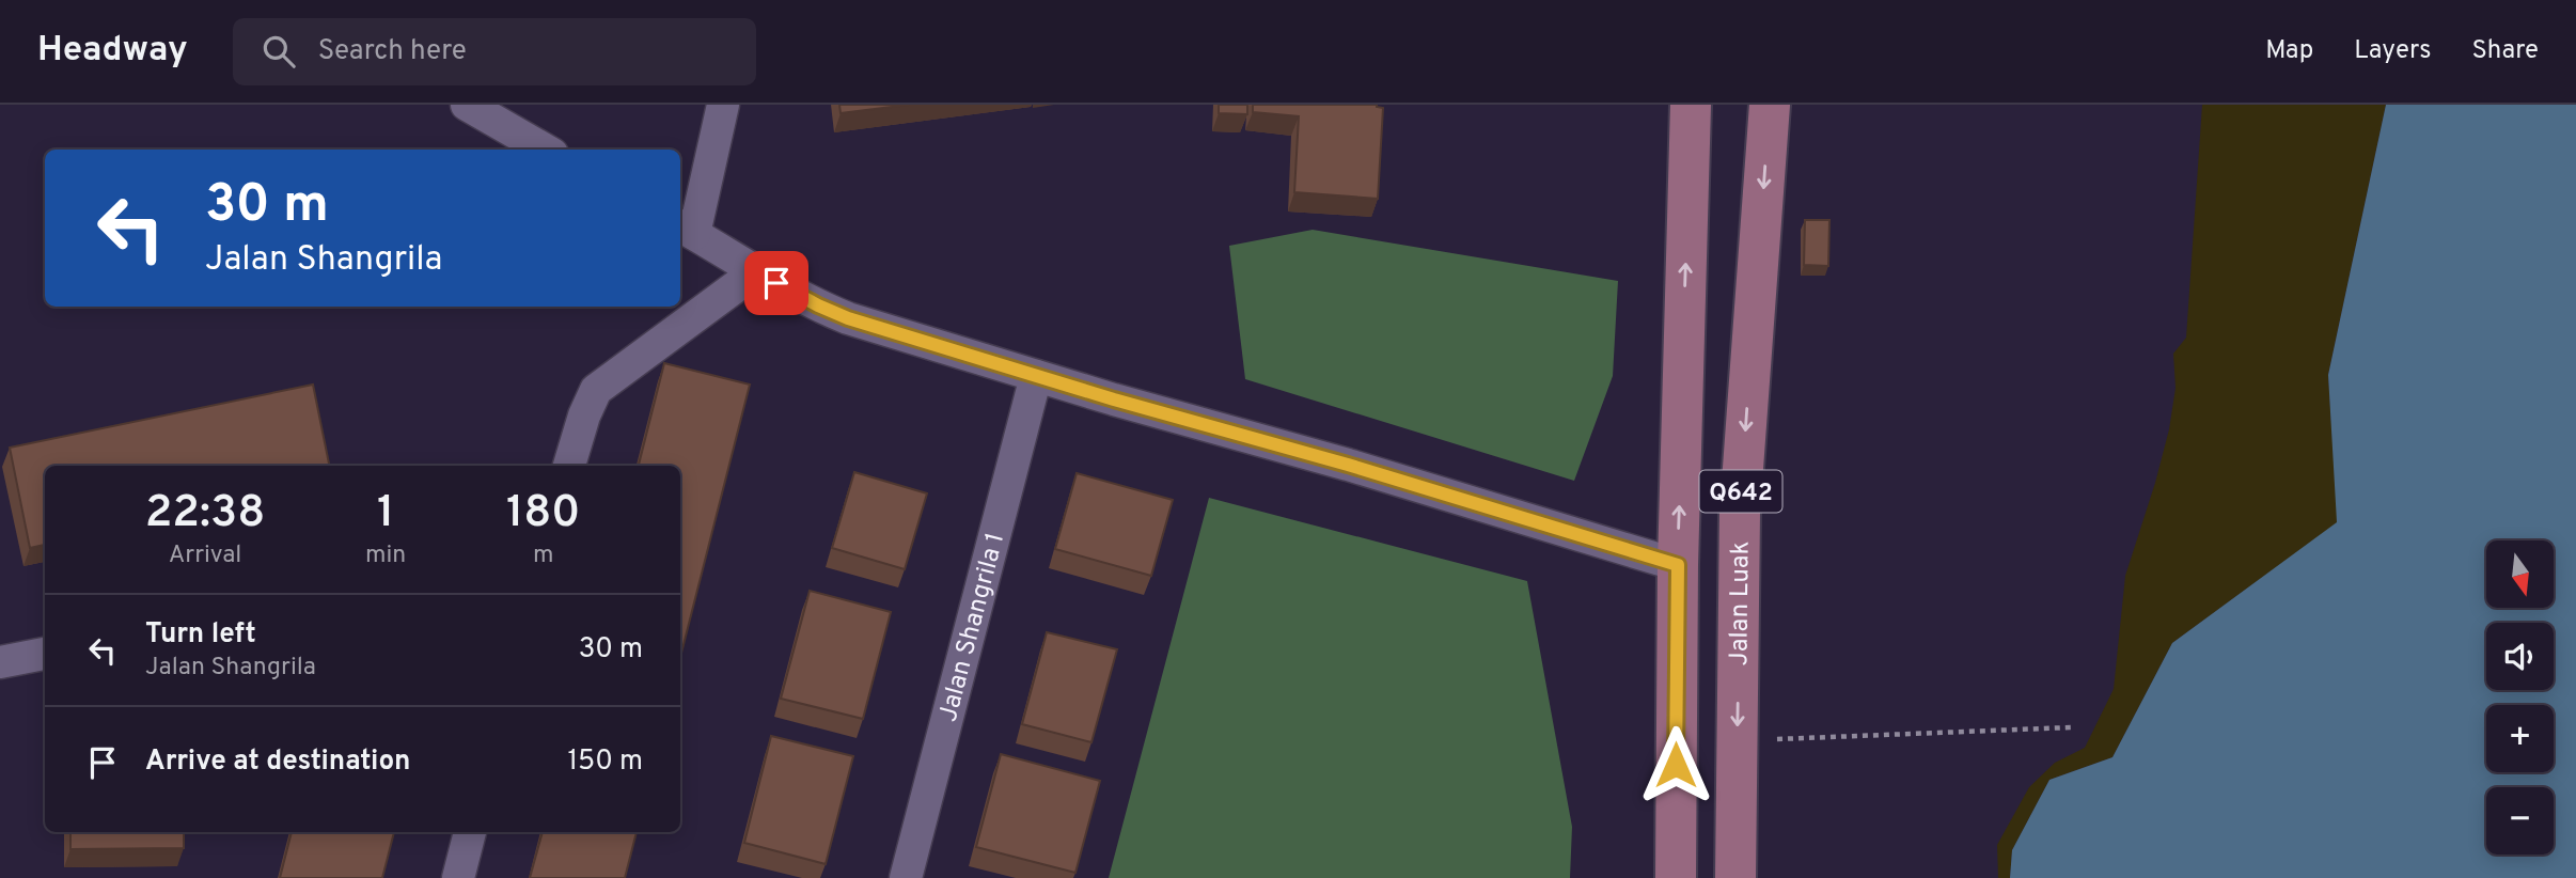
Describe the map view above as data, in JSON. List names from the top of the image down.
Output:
{
  "streets": {
    "main road": ["Q642", "Jalan Luak"],
    "street": ["Jalan Shangrila 1"]
  },
  "north": "bottom",
  "page": {
    "header": "Headway",
    "search": "Search here",
    "nav": ["Map", "Layers", "Share"],
    "turn": ["30 m", "Jalan Shangrila"],
    "eta": [
      "22:38",
      "Arrival",
      "1",
      "min",
      "180",
      "m"
    ],
    "map_buttons": ["+", "−"],
    "list": [
      {
        "name": "Turn left",
        "note": "Jalan Shangrila",
        "value": "30 m"
      },
      {
        "name": "Arrive at destination",
        "value": "150 m"
      }
    ]
  }
}
